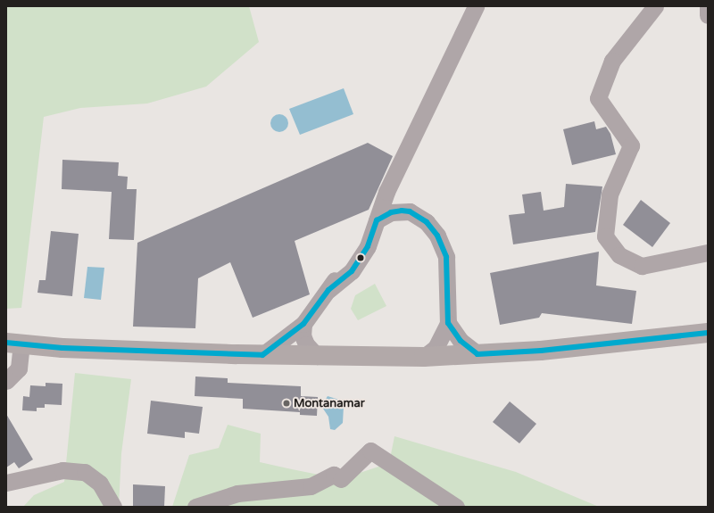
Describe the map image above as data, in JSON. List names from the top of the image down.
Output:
{
  "places": ["Montanamar"]
}
